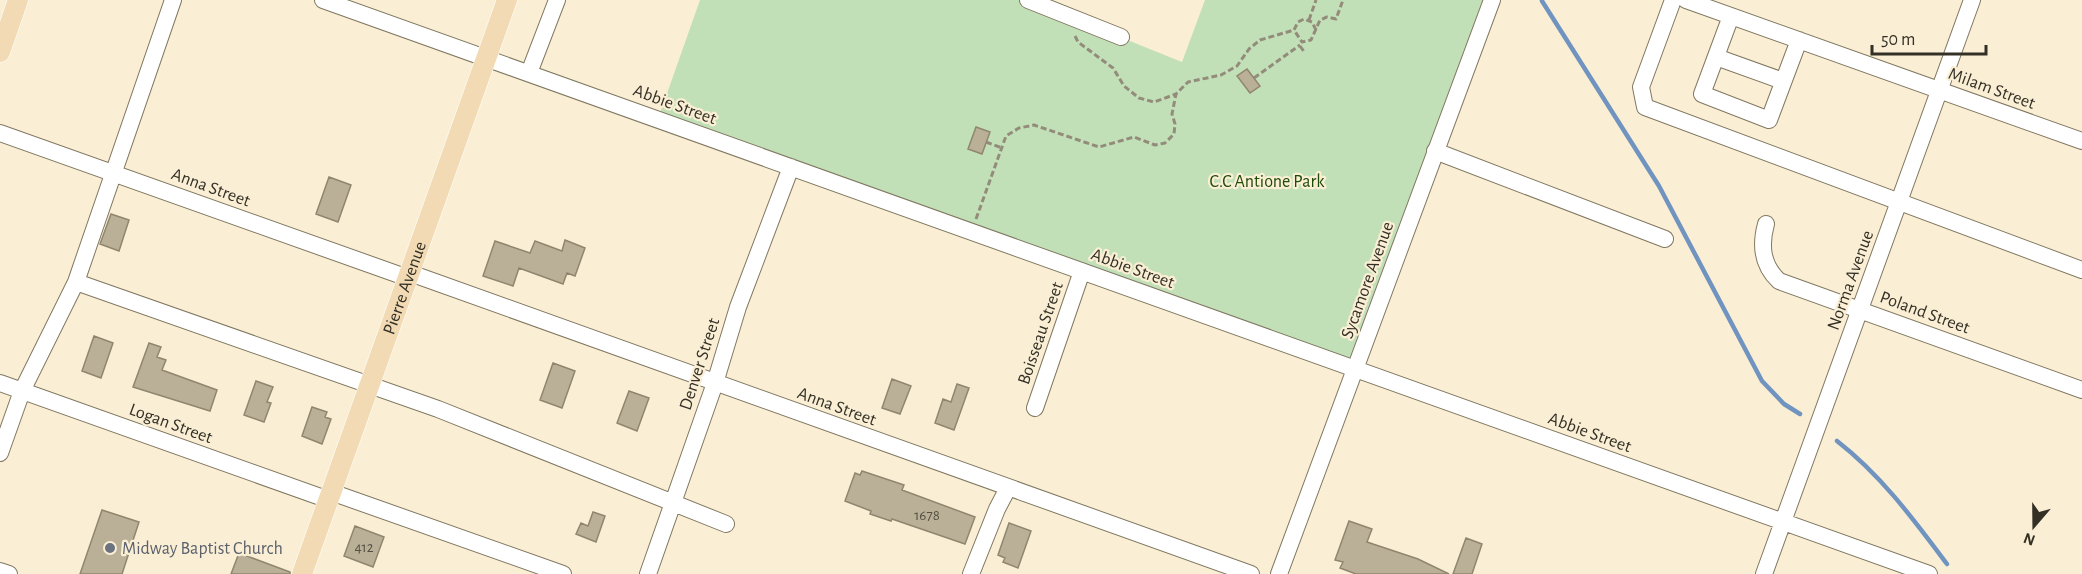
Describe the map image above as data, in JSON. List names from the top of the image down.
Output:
{
  "streets": {
    "main road": ["Pierre Avenue"],
    "street": [
      "Milam Street",
      "Abbie Street",
      "Anna Street",
      "Sycamore Avenue",
      "Norma Avenue",
      "Poland Street",
      "Boisseau Street",
      "Denver Street",
      "Logan Street"
    ]
  },
  "crossings": [
    ["Milam Street", "Norma Avenue"],
    ["Abbie Street", "Sycamore Avenue"],
    ["Abbie Street", "Norma Avenue"],
    ["Abbie Street", "Pierre Avenue"],
    ["Abbie Street", "Boisseau Street"],
    ["Abbie Street", "Denver Street"],
    ["Anna Street", "Pierre Avenue"],
    ["Anna Street", "Denver Street"],
    ["Norma Avenue", "Poland Street"],
    ["Pierre Avenue", "Logan Street"]
  ],
  "parks": ["C.C Antione Park"],
  "places": ["Midway Baptist Church"],
  "house_numbers": ["1678", "412"],
  "scale_bar": "50 m",
  "north": "bottom"
}
